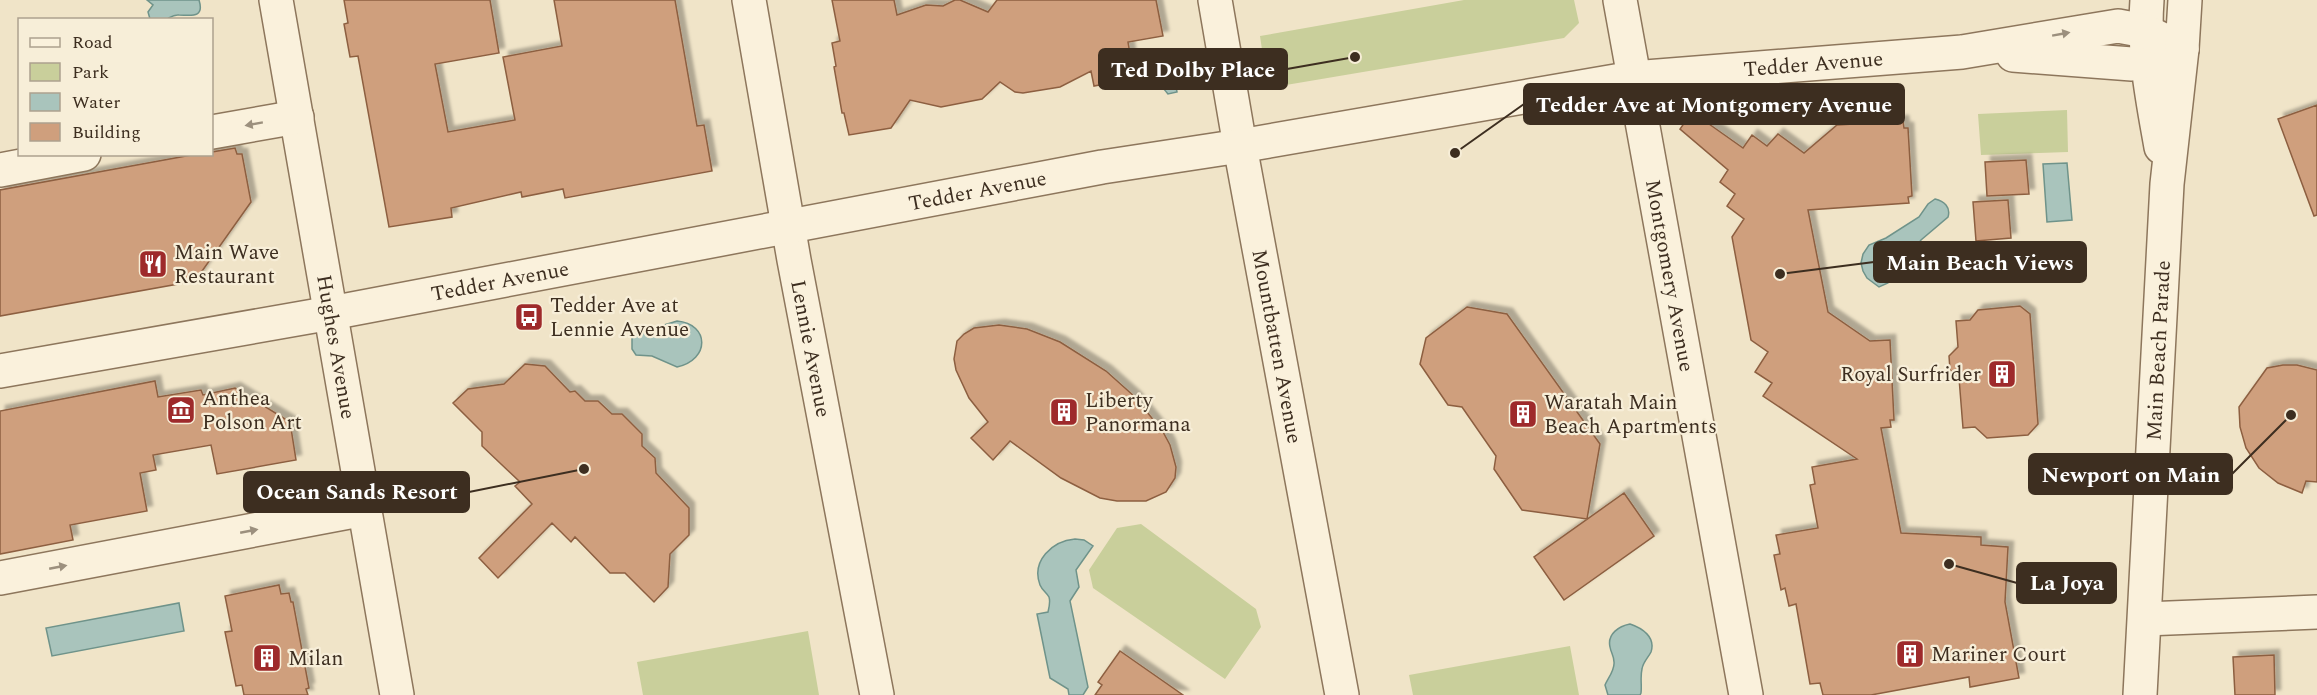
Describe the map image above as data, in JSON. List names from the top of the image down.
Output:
{
  "streets": {
    "street": [
      "Tedder Avenue",
      "Montgomery Avenue",
      "Hughes Avenue",
      "Lennie Avenue",
      "Mountbatten Avenue",
      "Main Beach Parade"
    ]
  },
  "crossings": [
    ["Tedder Avenue", "Montgomery Avenue"],
    ["Tedder Avenue", "Hughes Avenue"],
    ["Tedder Avenue", "Lennie Avenue"],
    ["Tedder Avenue", "Mountbatten Avenue"],
    ["Tedder Avenue", "Main Beach Parade"]
  ],
  "places": {
    "other": [
      "Ted Dolby Place",
      "Tedder Ave at Montgomery Avenue",
      "Main Beach Views",
      "Newport on Main",
      "Ocean Sands Resort",
      "La Joya"
    ],
    "restaurant": ["Main Wave Restaurant"],
    "bus stop": ["Tedder Ave at Lennie Avenue"],
    "building": [
      "Royal Surfrider",
      "Liberty Panormana",
      "Waratah Main Beach Apartments",
      "Mariner Court",
      "Milan"
    ],
    "museum": ["Anthea Polson Art"]
  },
  "legend": [
    "Road",
    "Park",
    "Water",
    "Building"
  ]
}
